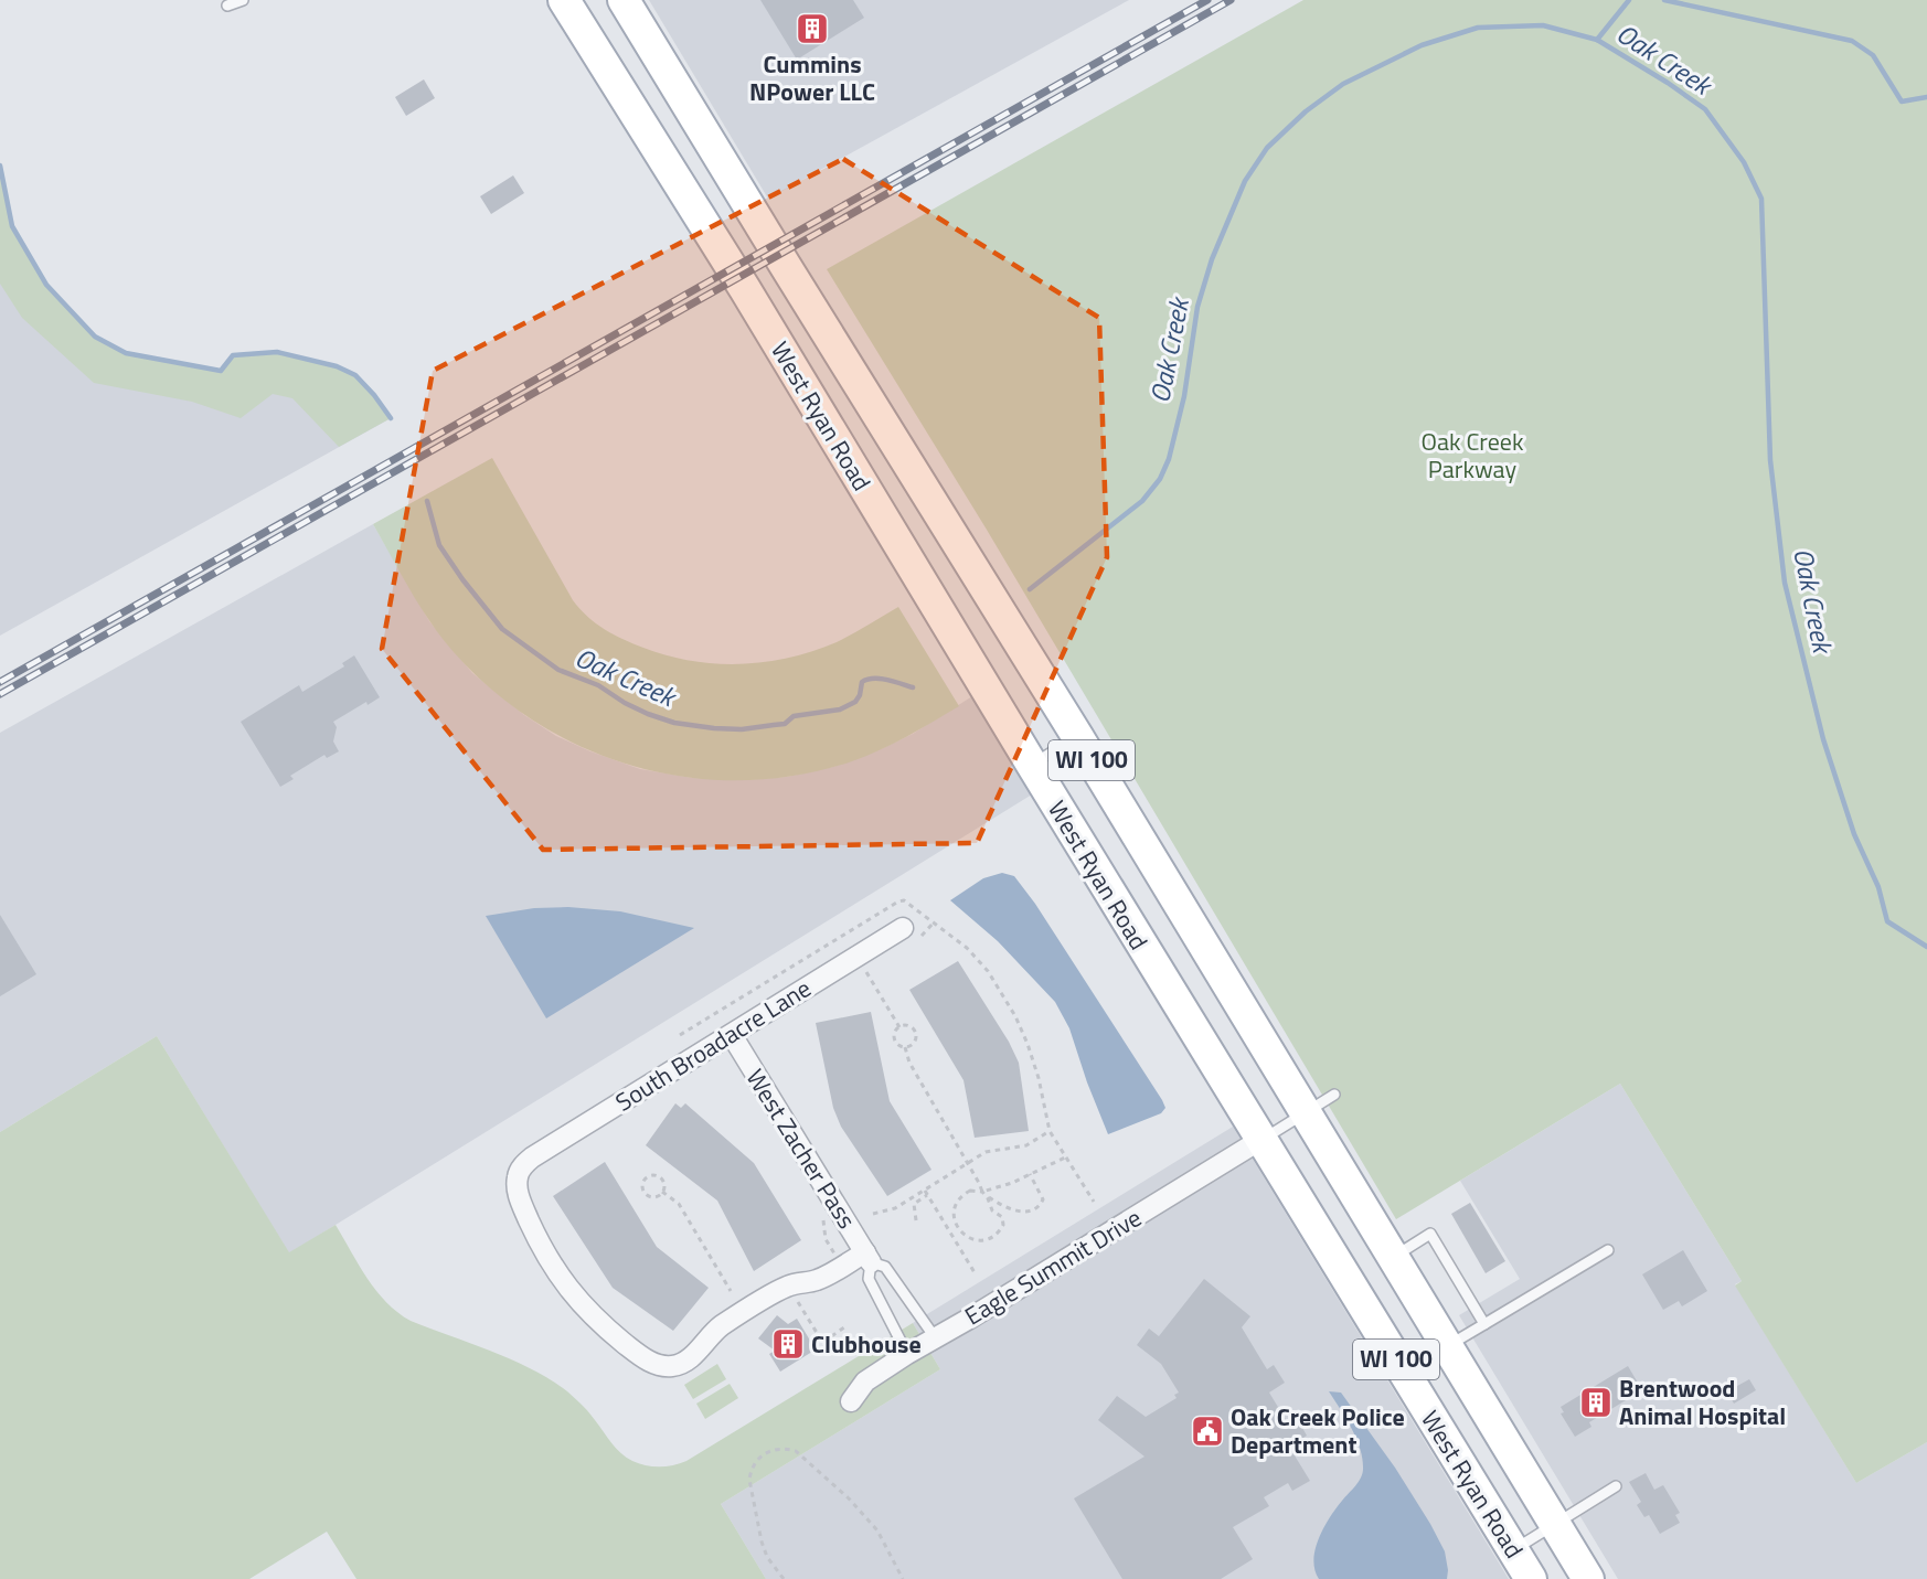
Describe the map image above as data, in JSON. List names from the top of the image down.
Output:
{
  "streets": {
    "main road": ["West Ryan Road", "WI 100"],
    "street": ["South Broadacre Lane", "West Zacher Pass", "Eagle Summit Drive"]
  },
  "crossings": [
    ["West Ryan Road", "Eagle Summit Drive"],
    ["South Broadacre Lane", "West Zacher Pass"],
    ["West Zacher Pass", "Eagle Summit Drive"]
  ],
  "water": ["Oak Creek"],
  "parks": ["Oak Creek Parkway"],
  "places": {
    "building": ["Cummins NPower LLC", "Clubhouse", "Brentwood Animal Hospital"],
    "public building": ["Oak Creek Police Department"]
  }
}
